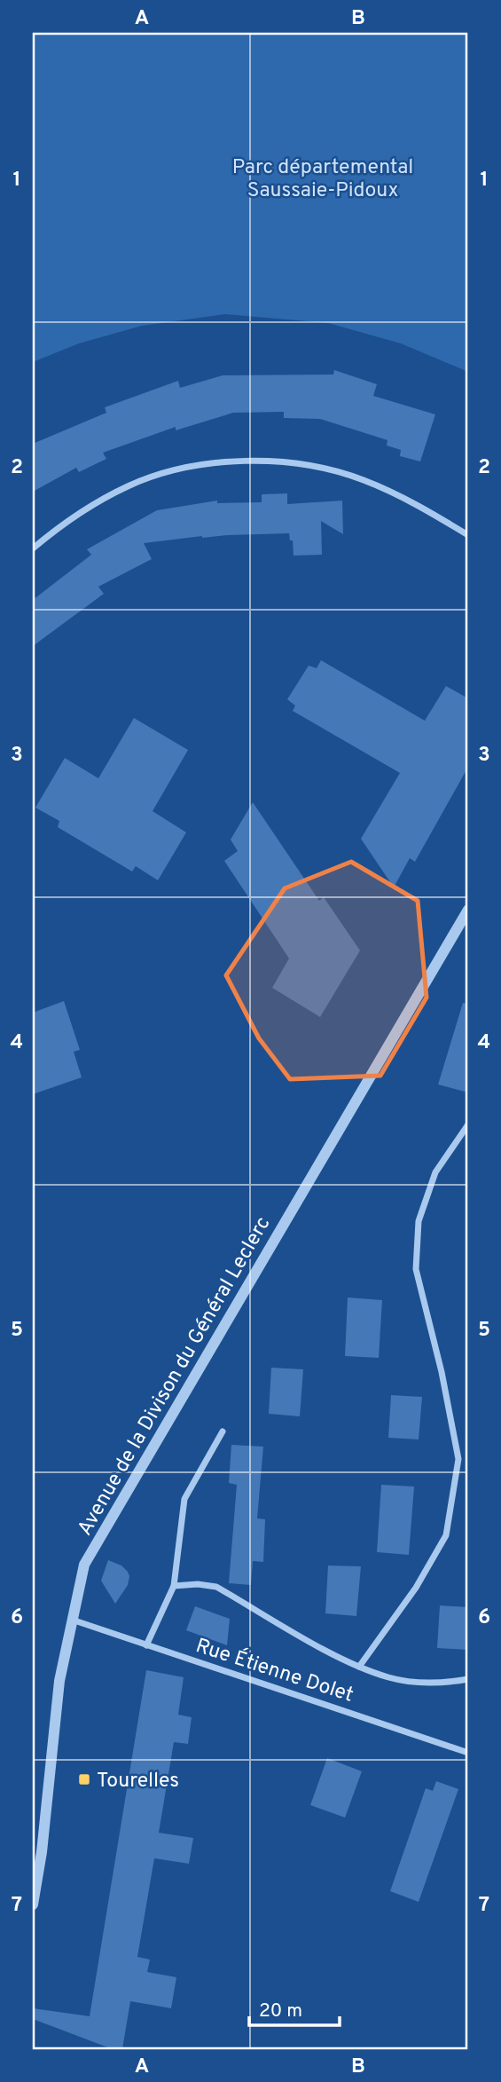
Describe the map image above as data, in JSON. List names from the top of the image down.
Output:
{
  "streets": {
    "street": ["Avenue de la Divison du Général Leclerc", "Rue Étienne Dolet"]
  },
  "crossings": [
    ["Avenue de la Divison du Général Leclerc", "Rue Étienne Dolet"]
  ],
  "parks": ["Parc départemental Saussaie-Pidoux"],
  "places": {
    "transit": ["Tourelles"]
  },
  "scale_bar": "20 m",
  "grid": {
    "columns": ["A", "B"],
    "rows": [
      "1",
      "2",
      "3",
      "4",
      "5",
      "6",
      "7"
    ]
  }
}
